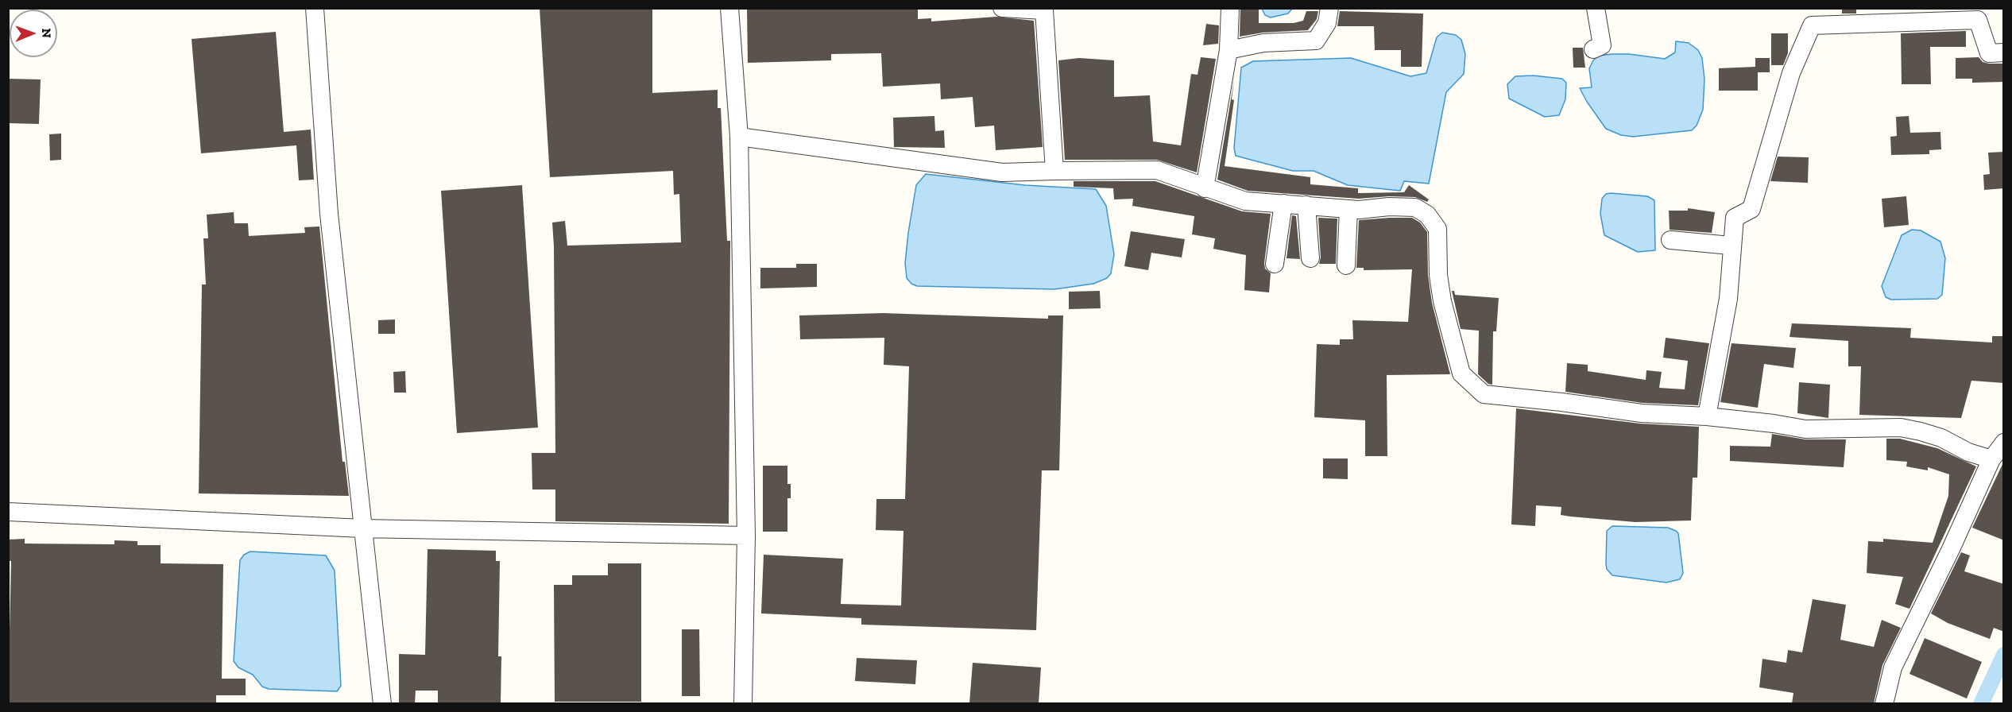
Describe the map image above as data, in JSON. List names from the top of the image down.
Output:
{
  "north": "right"
}
